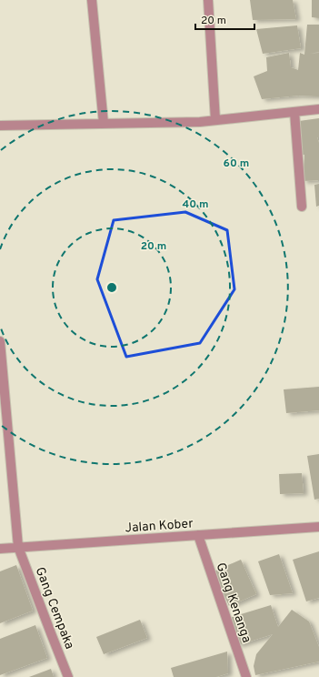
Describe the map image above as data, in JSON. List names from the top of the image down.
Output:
{
  "streets": {
    "street": ["Jalan Kober", "Gang Kenanga", "Gang Cempaka"]
  },
  "crossings": [
    ["Jalan Kober", "Gang Kenanga"],
    ["Jalan Kober", "Gang Cempaka"]
  ],
  "scale_bar": "20 m",
  "rings": ["60 m", "40 m", "20 m"]
}
